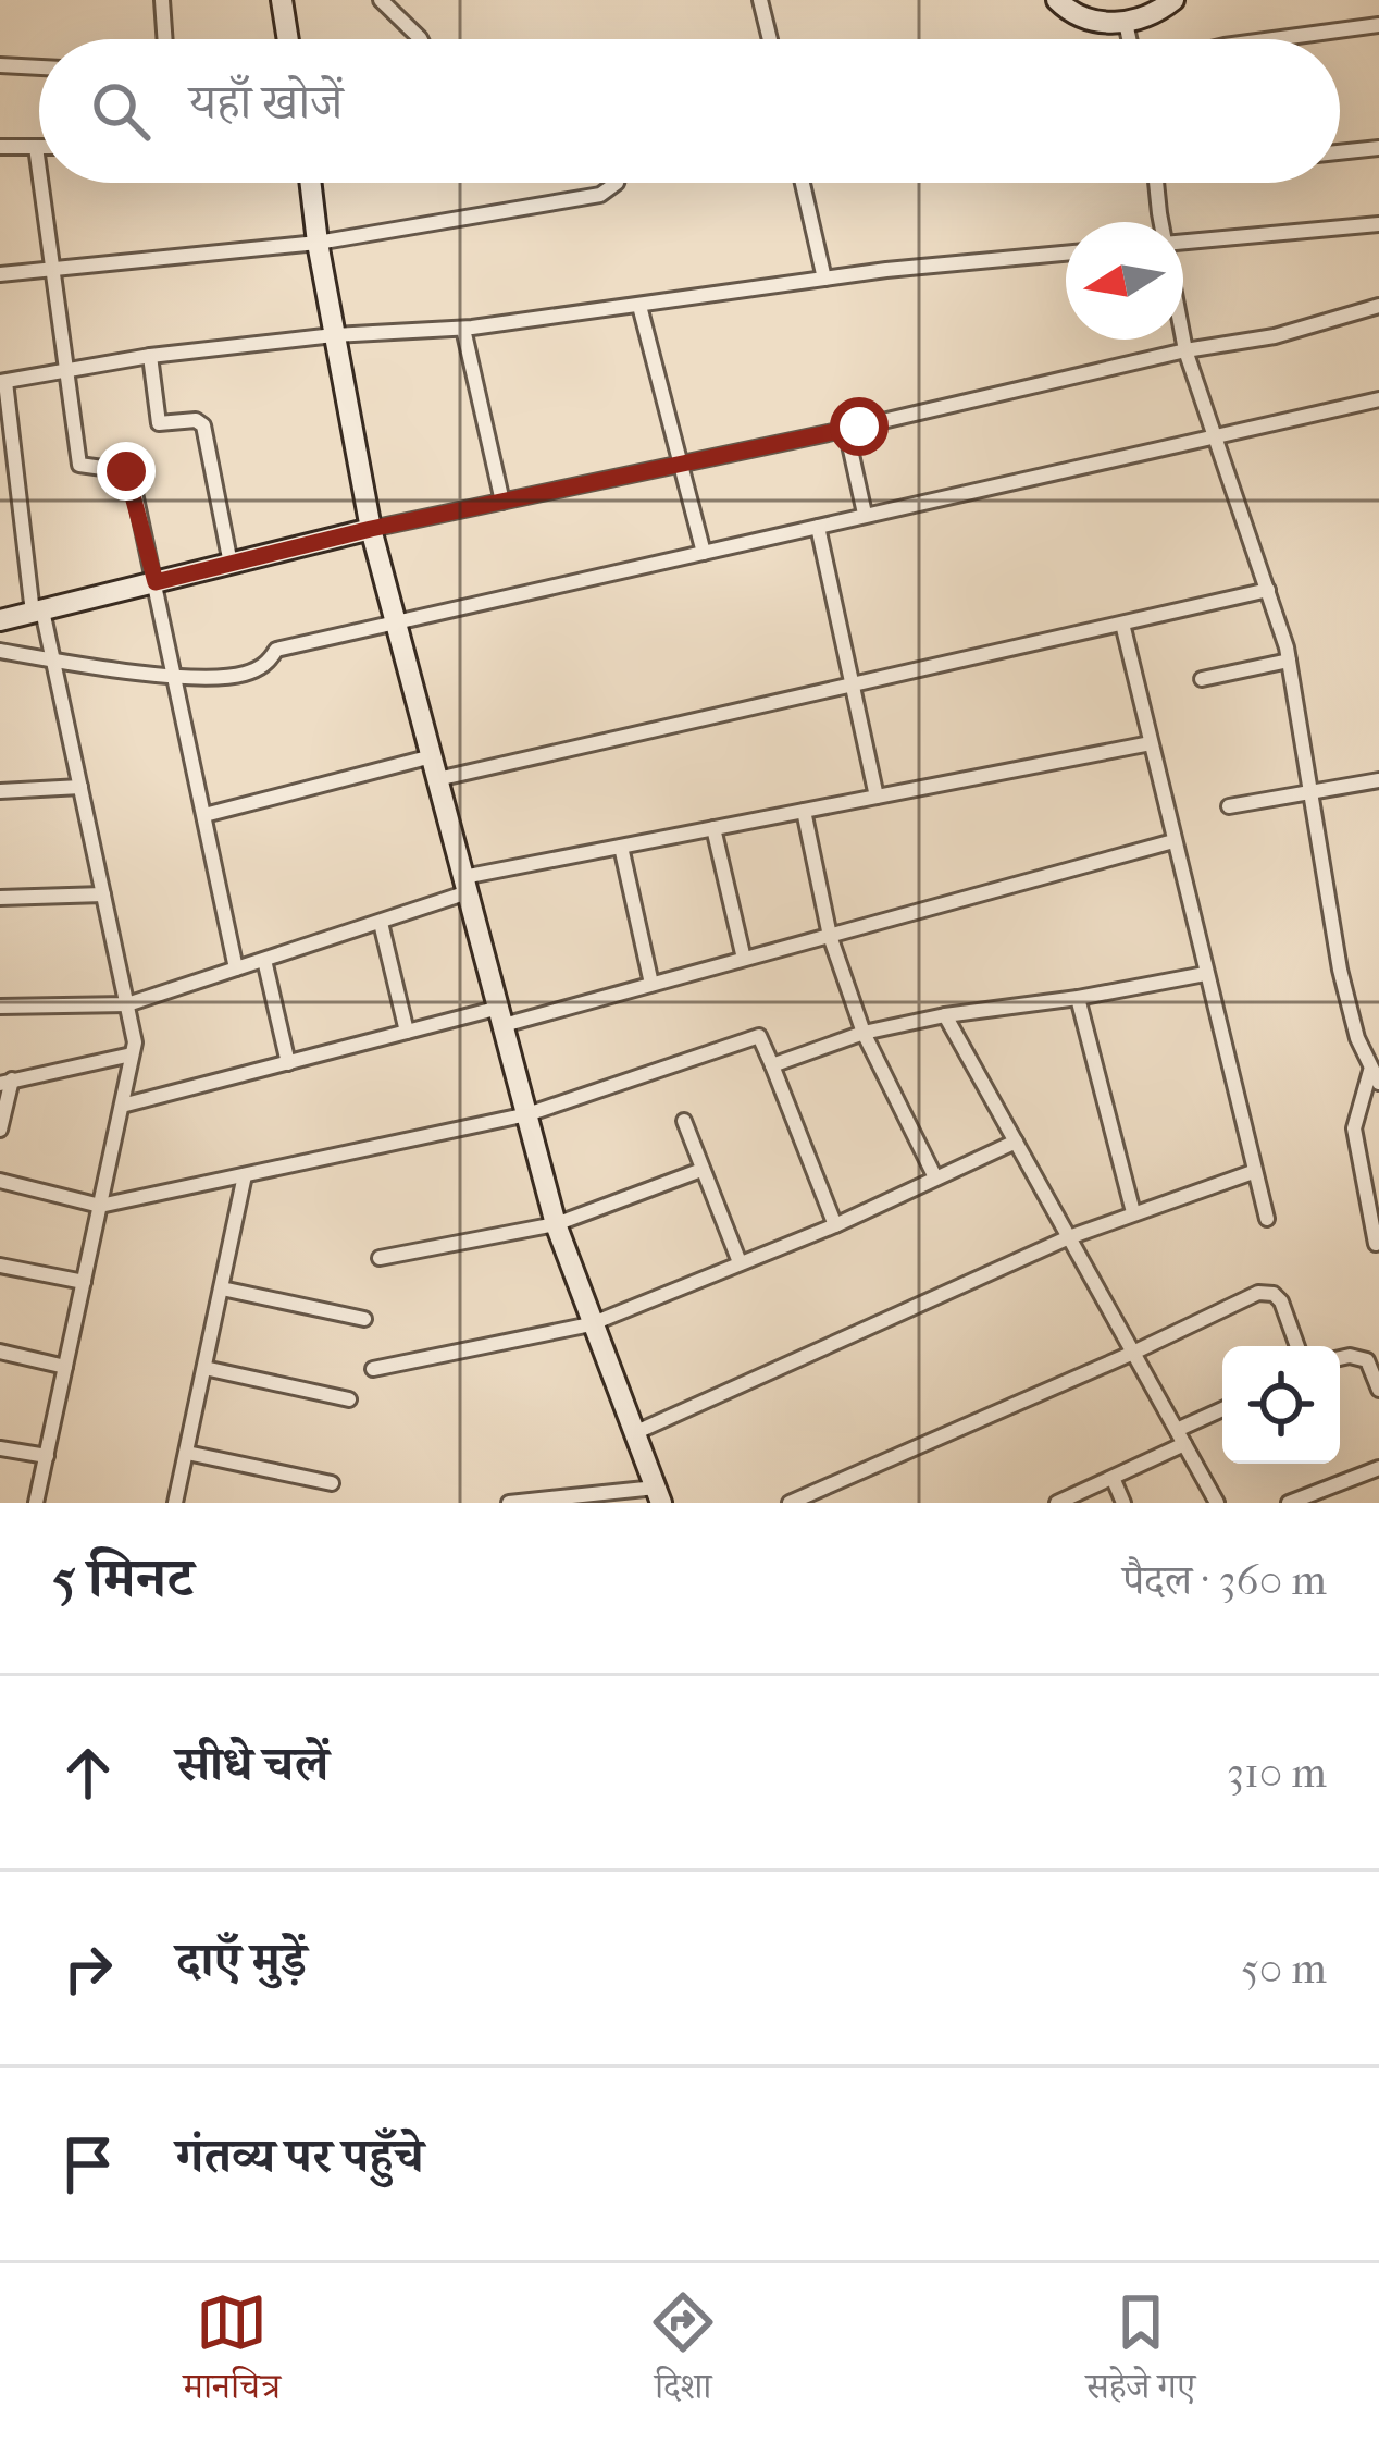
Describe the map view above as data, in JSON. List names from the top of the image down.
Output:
{
  "north": "left",
  "page": {
    "search": "यहाँ खोजें",
    "heading": ["5 मिनट", "पैदल · 360 m"],
    "list": [
      ["सीधे चलें", "310 m"],
      ["दाएँ मुड़ें", "50 m"],
      "गंतव्य पर पहुँचे"
    ],
    "nav": ["मानचित्र", "दिशा", "सहेजे गए"]
  }
}
